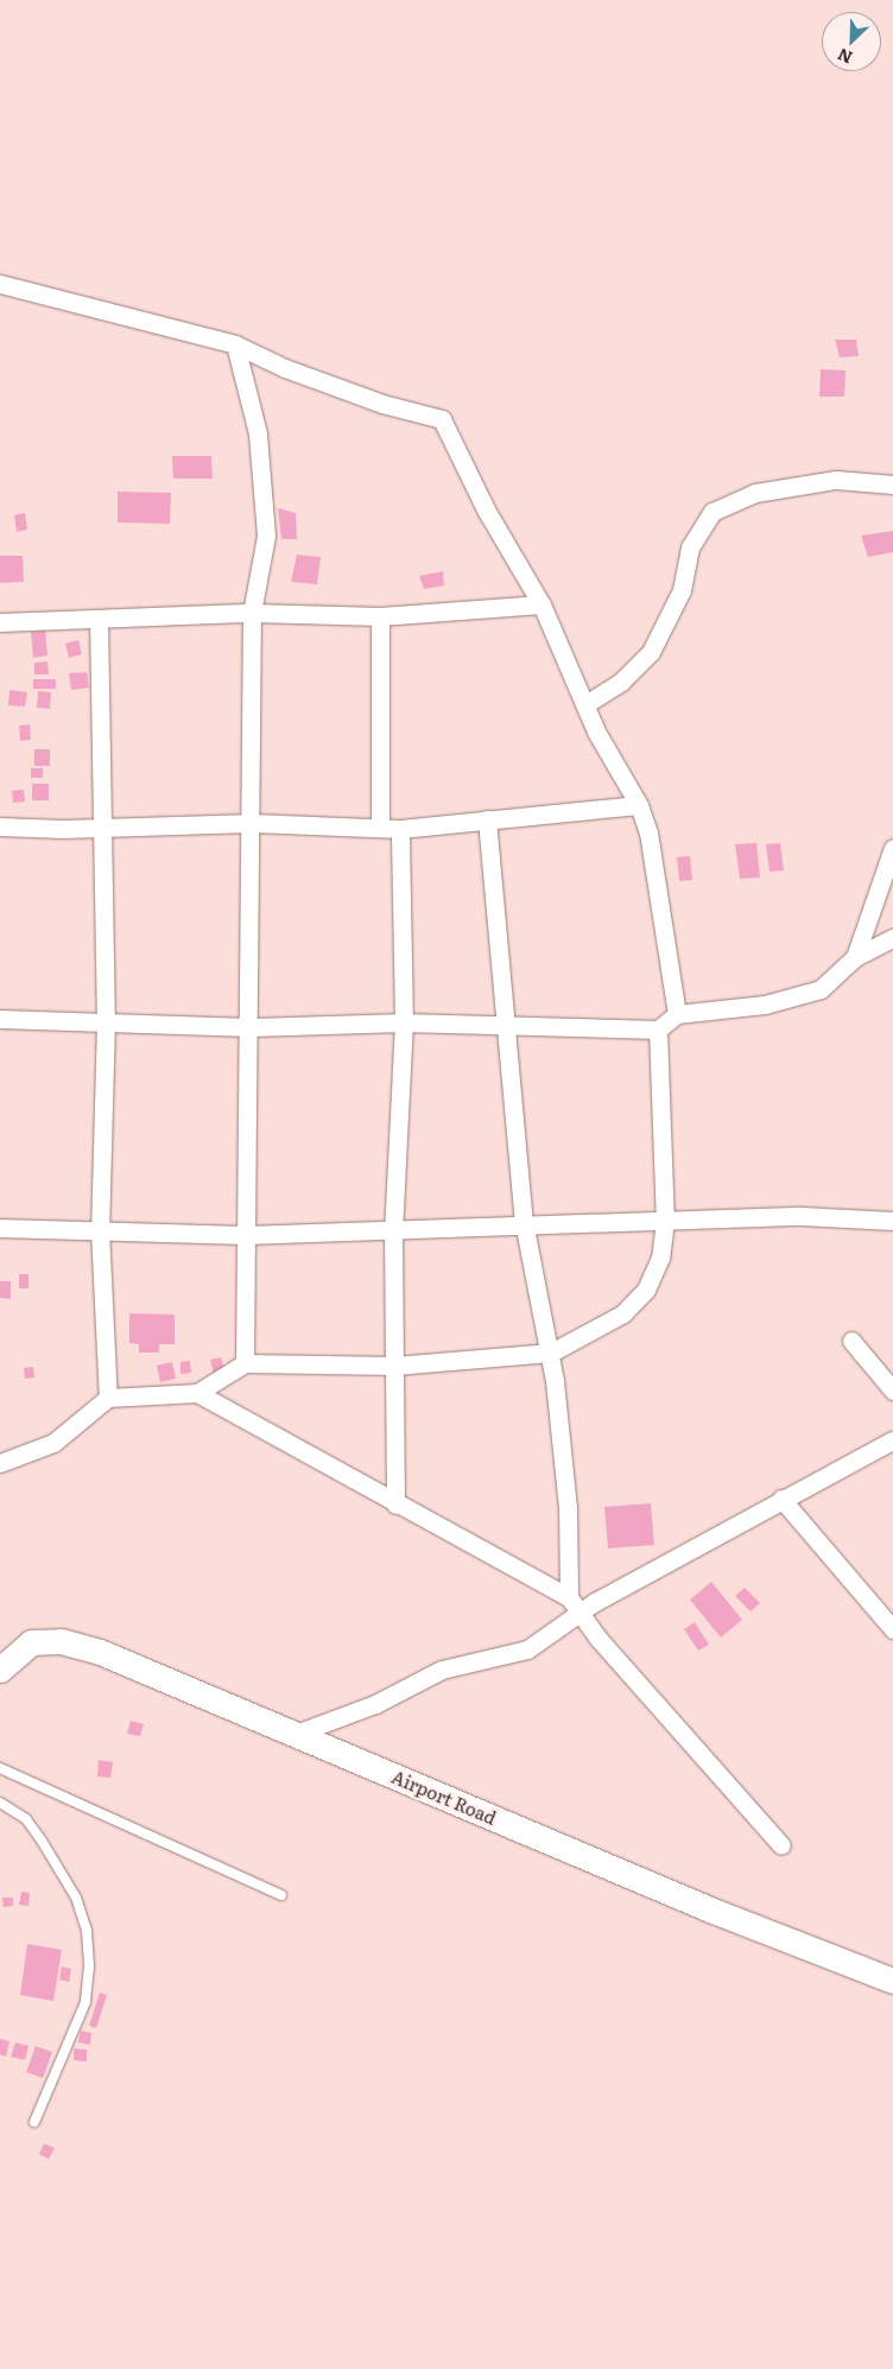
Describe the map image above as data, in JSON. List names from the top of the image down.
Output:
{
  "streets": {
    "street": ["Airport Road"]
  },
  "north": "bottom left"
}
